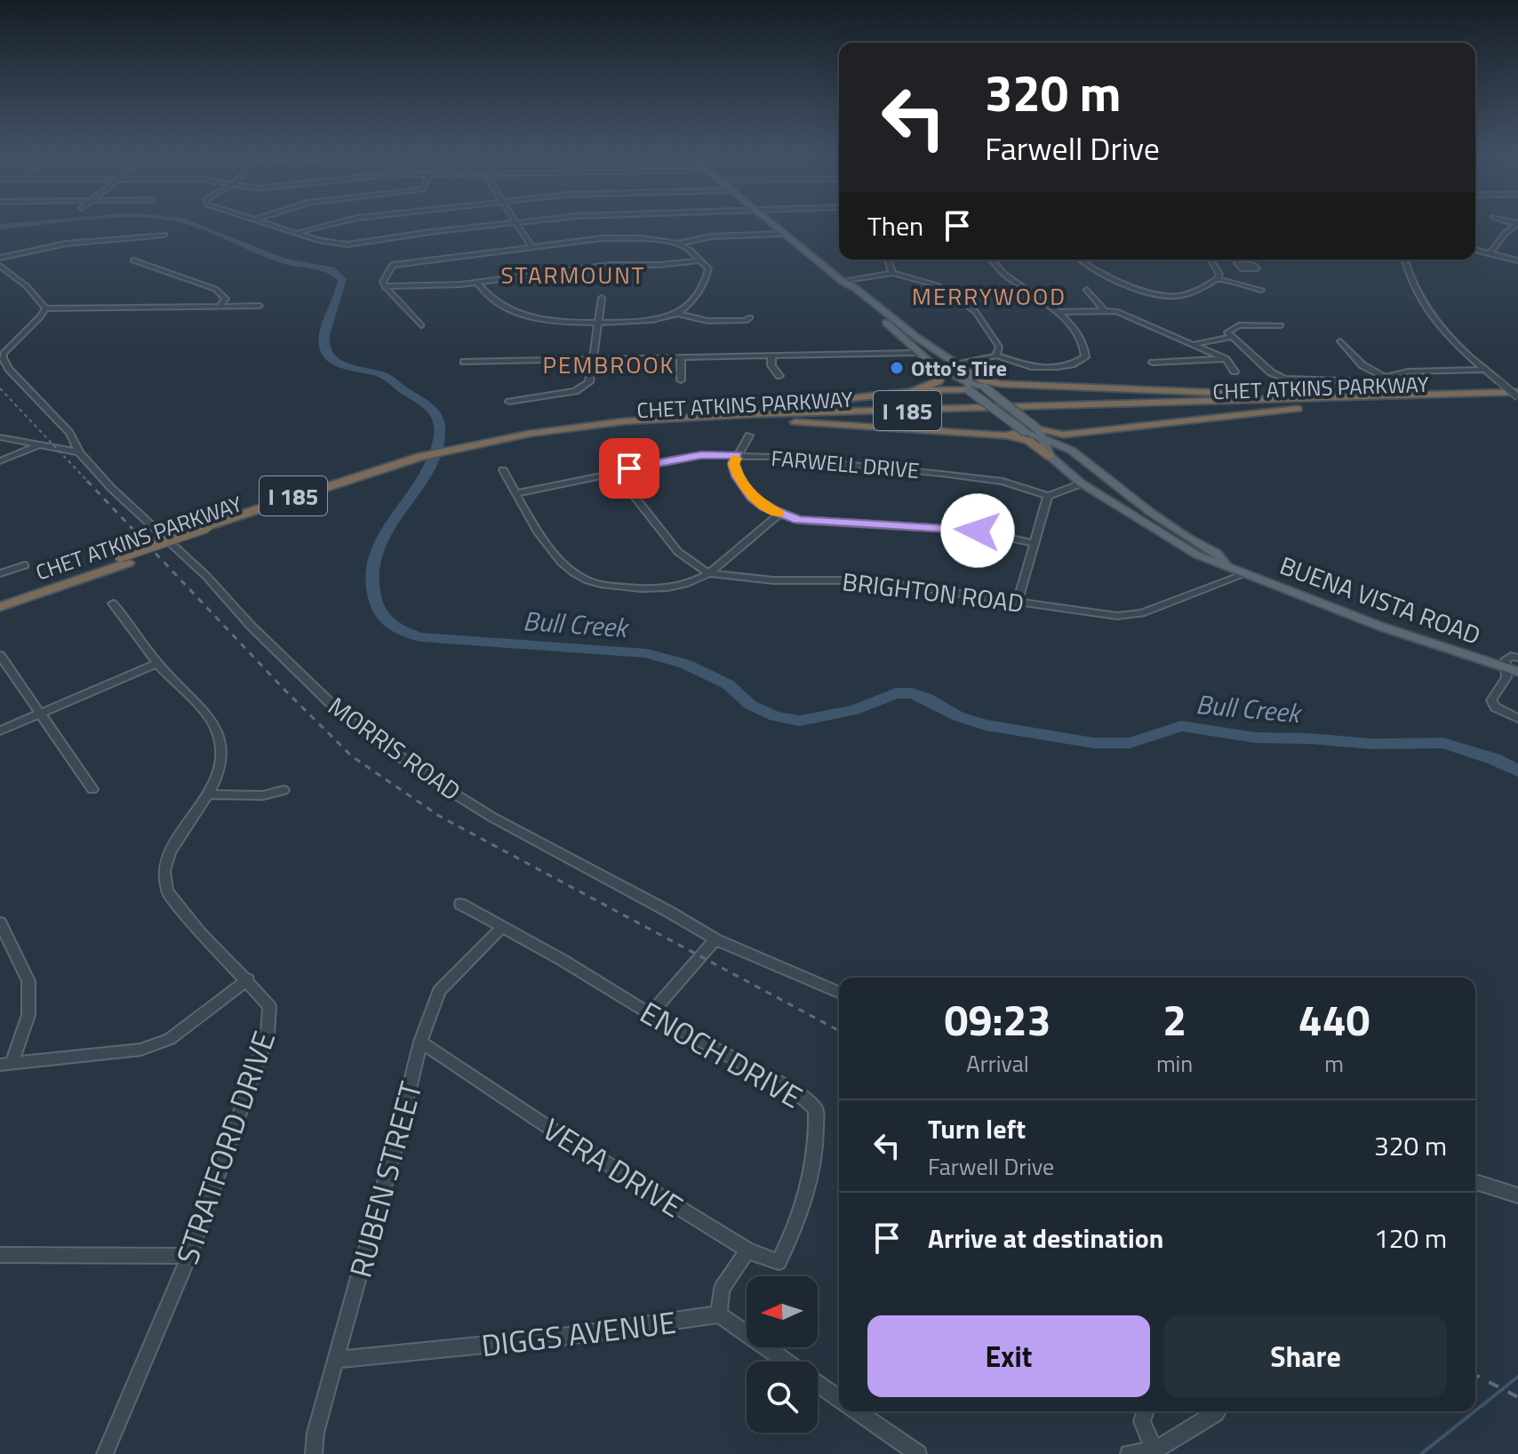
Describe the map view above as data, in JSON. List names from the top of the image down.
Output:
{
  "streets": {
    "highway": ["CHET ATKINS PARKWAY", "I 185"],
    "main road": ["BUENA VISTA ROAD"],
    "street": [
      "FARWELL DRIVE",
      "BRIGHTON ROAD",
      "MORRIS ROAD",
      "ENOCH DRIVE",
      "STRATFORD DRIVE",
      "VERA DRIVE",
      "RUBEN STREET",
      "DIGGS AVENUE"
    ]
  },
  "crossings": [
    ["FARWELL DRIVE", "BRIGHTON ROAD"],
    ["BRIGHTON ROAD", "BUENA VISTA ROAD"],
    ["ENOCH DRIVE", "VERA DRIVE"],
    ["ENOCH DRIVE", "RUBEN STREET"],
    ["VERA DRIVE", "RUBEN STREET"],
    ["RUBEN STREET", "DIGGS AVENUE"]
  ],
  "districts": ["STARMOUNT", "MERRYWOOD", "PEMBROOK"],
  "water": ["Bull Creek"],
  "places": ["Otto's Tire"],
  "north": "left",
  "page": {
    "turn": ["320 m", "Farwell Drive"],
    "then": "Then",
    "eta": [
      "09:23",
      "Arrival",
      "2",
      "min",
      "440",
      "m"
    ],
    "list": [
      {
        "name": "Turn left",
        "note": "Farwell Drive",
        "value": "320 m"
      },
      {
        "name": "Arrive at destination",
        "value": "120 m"
      }
    ],
    "buttons": ["Exit", "Share"]
  }
}
